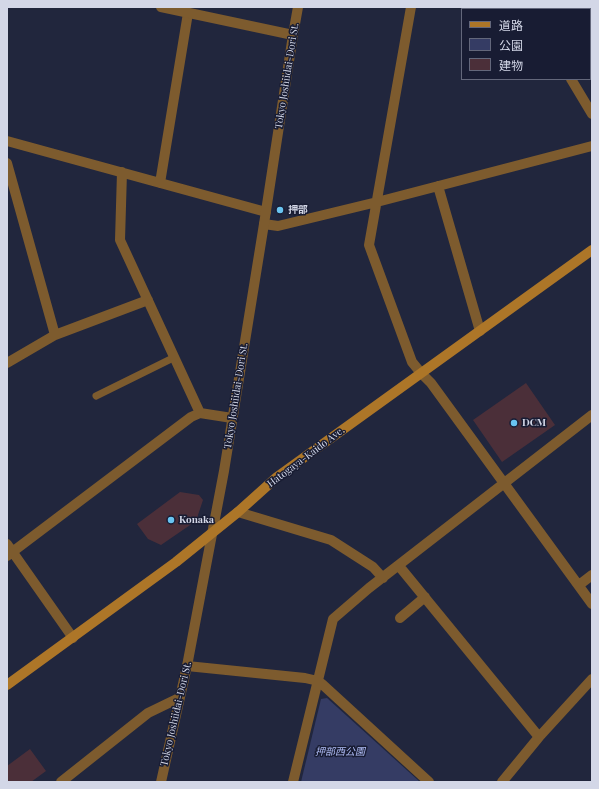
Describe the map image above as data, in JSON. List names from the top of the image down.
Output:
{
  "streets": {
    "main road": ["Hatogaya-Kaido Ave."],
    "street": ["Tokyo Joshiidai-Dori St."]
  },
  "crossings": [
    ["Tokyo Joshiidai-Dori St.", "Hatogaya-Kaido Ave."]
  ],
  "parks": ["押部西公園"],
  "places": ["押部", "DCM", "Konaka"],
  "legend": ["道路", "公園", "建物"]
}
